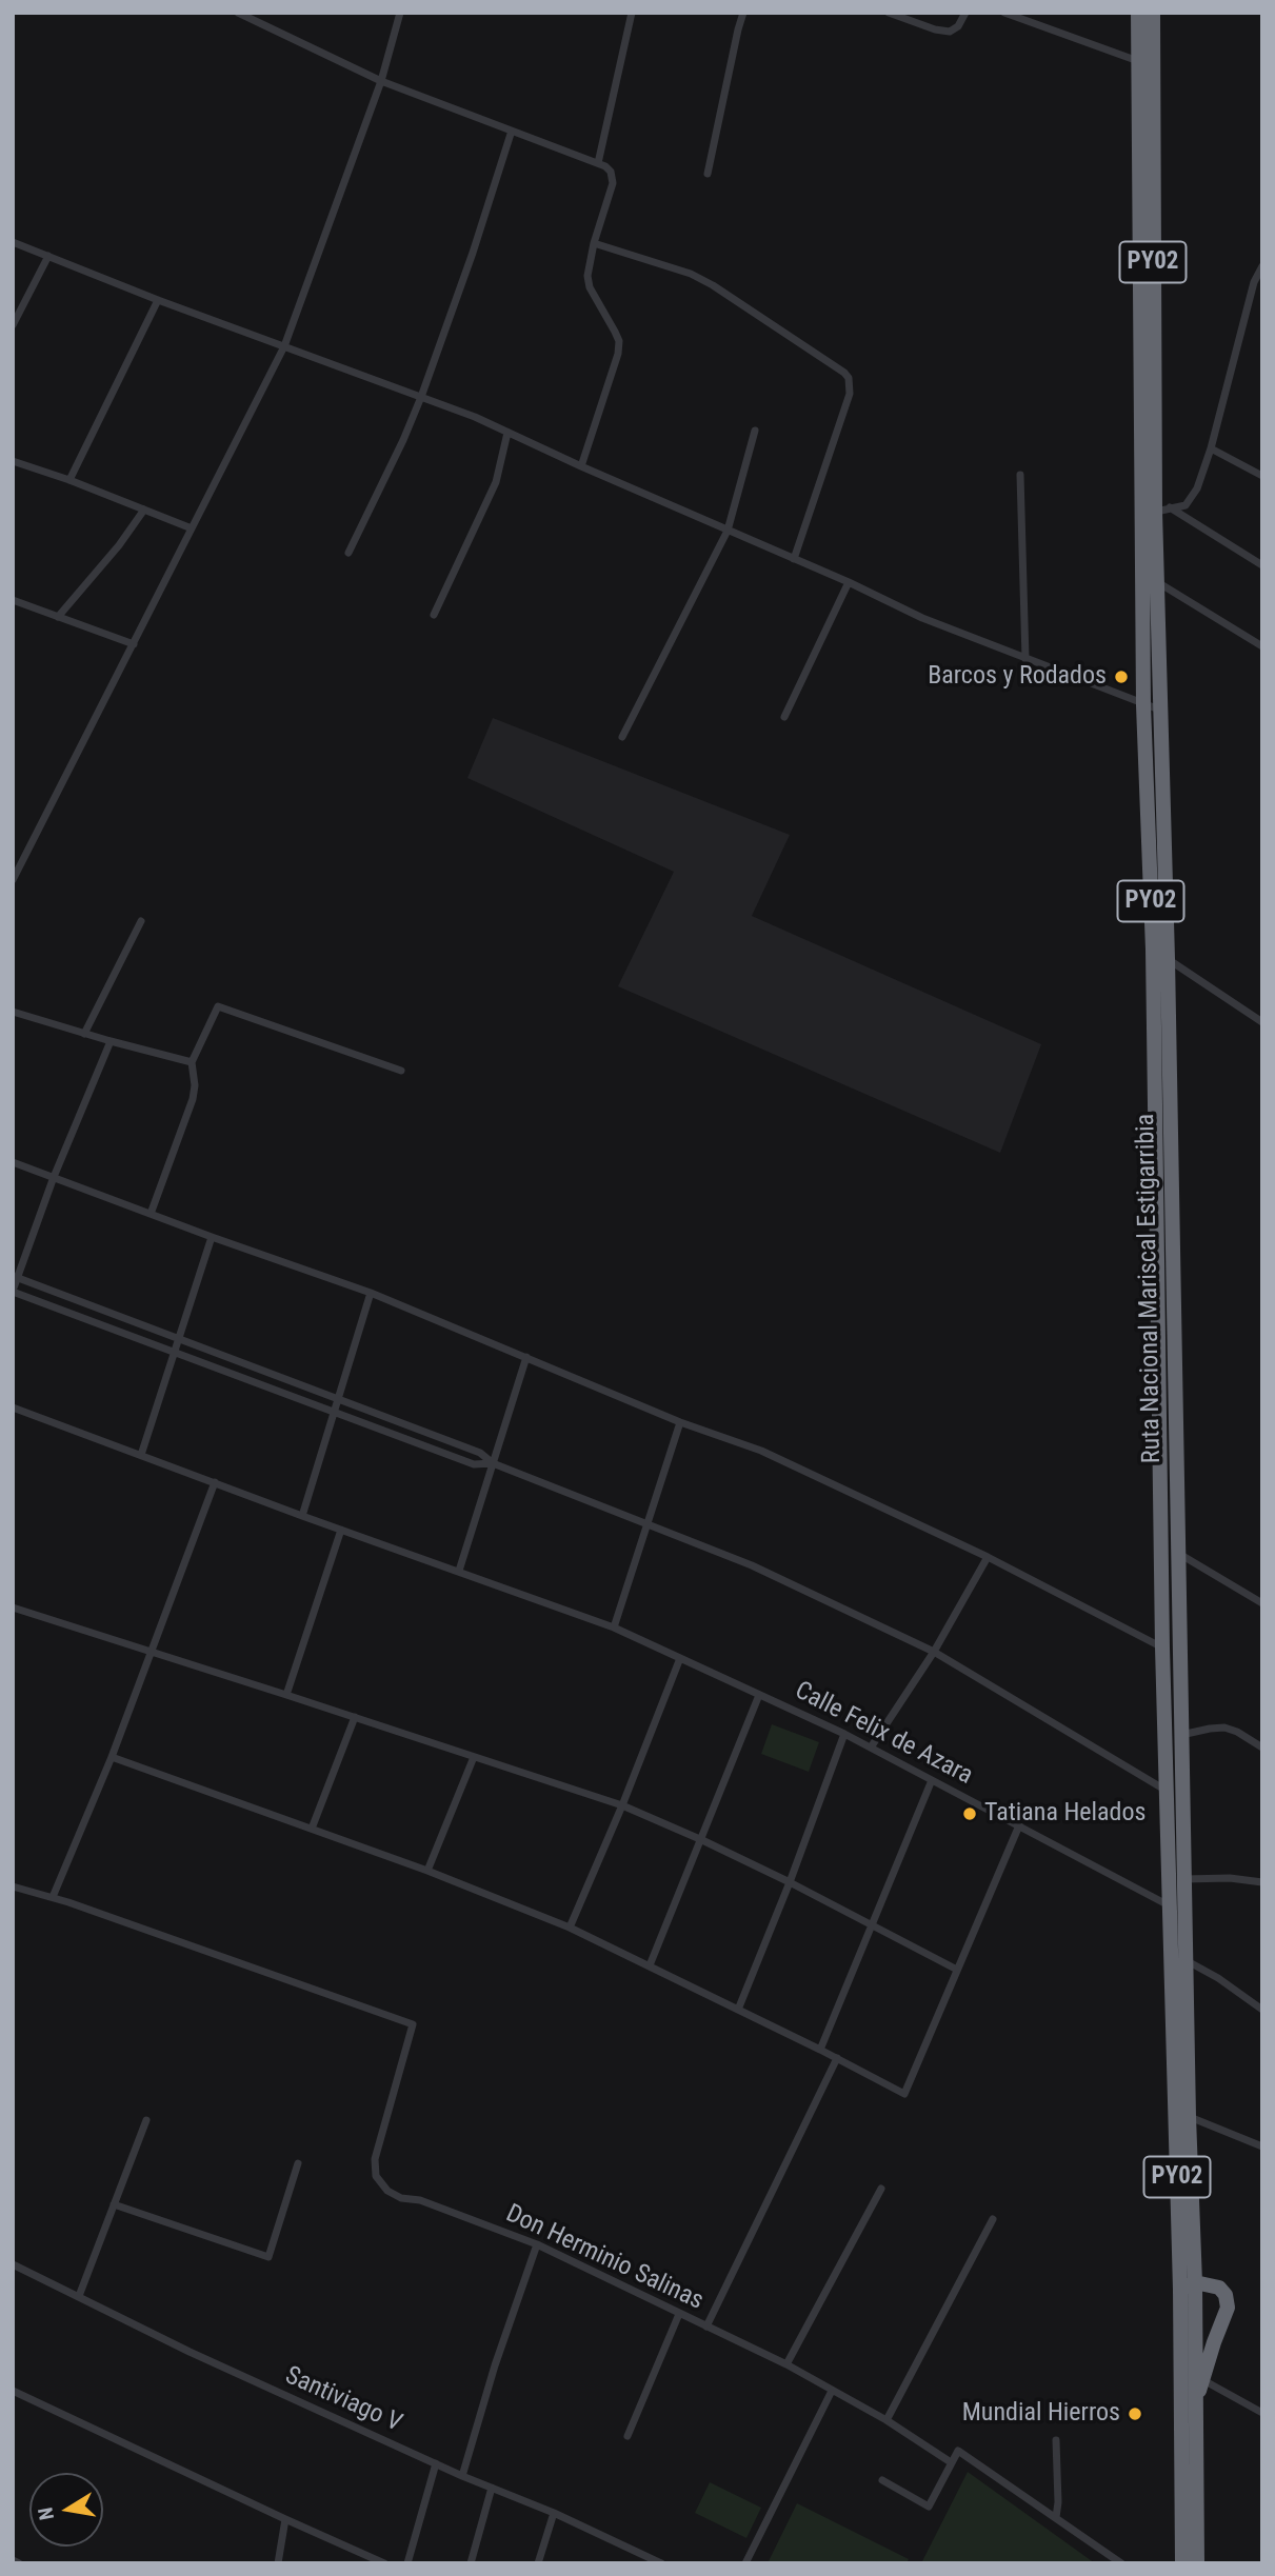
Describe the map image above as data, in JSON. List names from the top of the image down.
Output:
{
  "streets": {
    "highway": ["PY02", "Ruta Nacional Mariscal Estigarribia"],
    "street": ["Calle Felix de Azara", "Don Herminio Salinas", "Santiviago V"]
  },
  "crossings": [
    ["Ruta Nacional Mariscal Estigarribia", "Calle Felix de Azara"]
  ],
  "places": ["Barcos y Rodados", "Tatiana Helados", "Mundial Hierros"],
  "north": "left"
}
